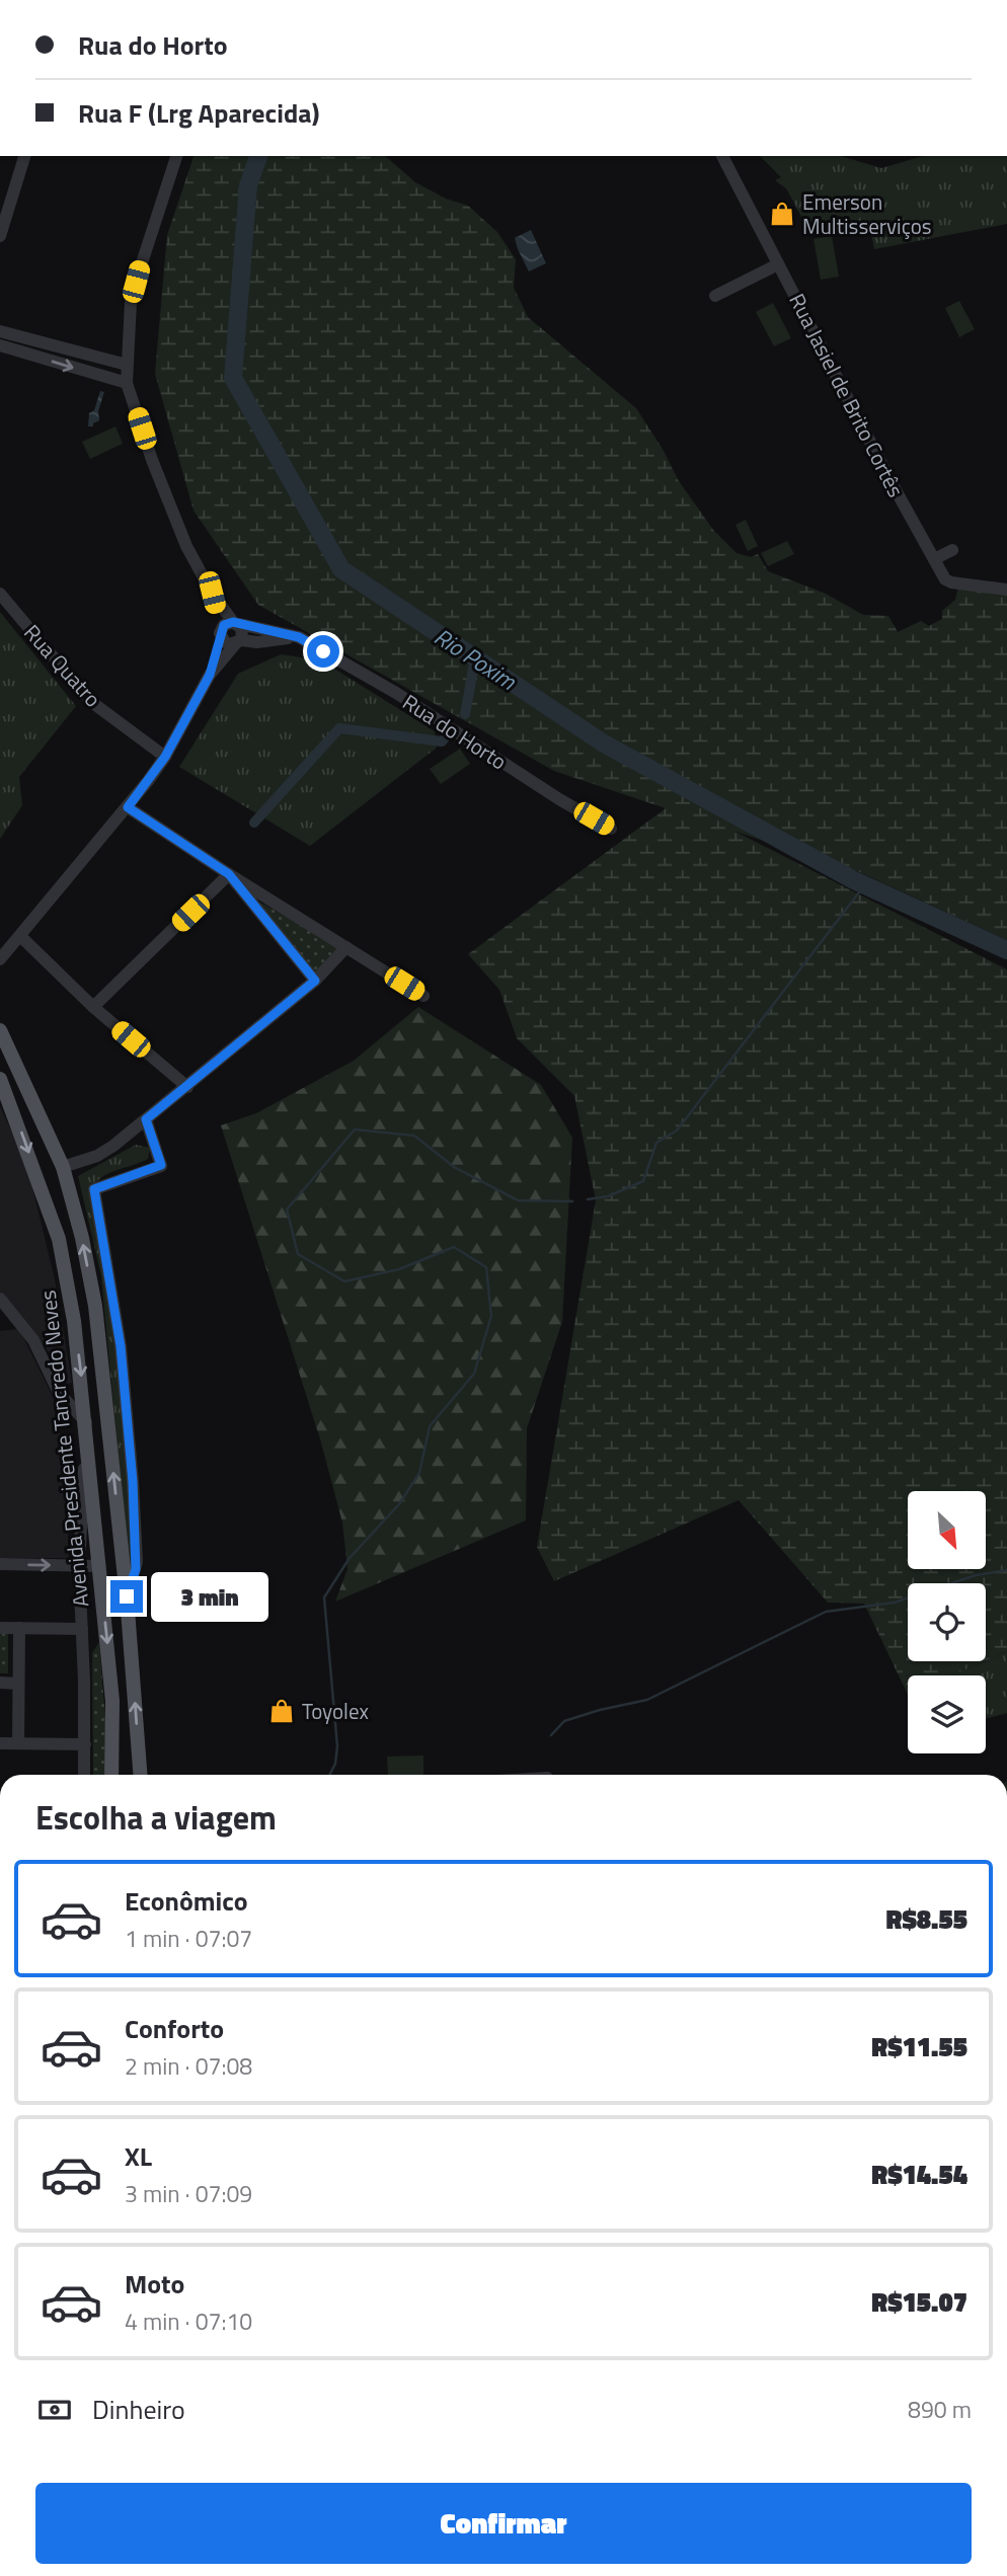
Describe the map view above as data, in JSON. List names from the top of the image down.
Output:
{
  "streets": {
    "main road": ["Avenida Presidente Tancredo Neves"],
    "street": ["Rua Jasiel de Brito Cortês", "Rua Quatro", "Rua do Horto"]
  },
  "water": ["Rio Poxim"],
  "places": {
    "shop": ["Emerson Multisserviços", "Toyolex"]
  },
  "north": "bottom right",
  "page": {
    "banner": ["Rua do Horto", "Rua F (Lrg Aparecida)"],
    "bubble": "3 min",
    "heading": "Escolha a viagem",
    "list": [
      {
        "name": "Econômico",
        "note": "1 min · 07:07",
        "value": "R$8.55"
      },
      {
        "name": "Conforto",
        "note": "2 min · 07:08",
        "value": "R$11.55"
      },
      {
        "name": "XL",
        "note": "3 min · 07:09",
        "value": "R$14.54"
      },
      {
        "name": "Moto",
        "note": "4 min · 07:10",
        "value": "R$15.07"
      }
    ],
    "pay": ["Dinheiro", "890 m"],
    "buttons": "Confirmar"
  }
}
